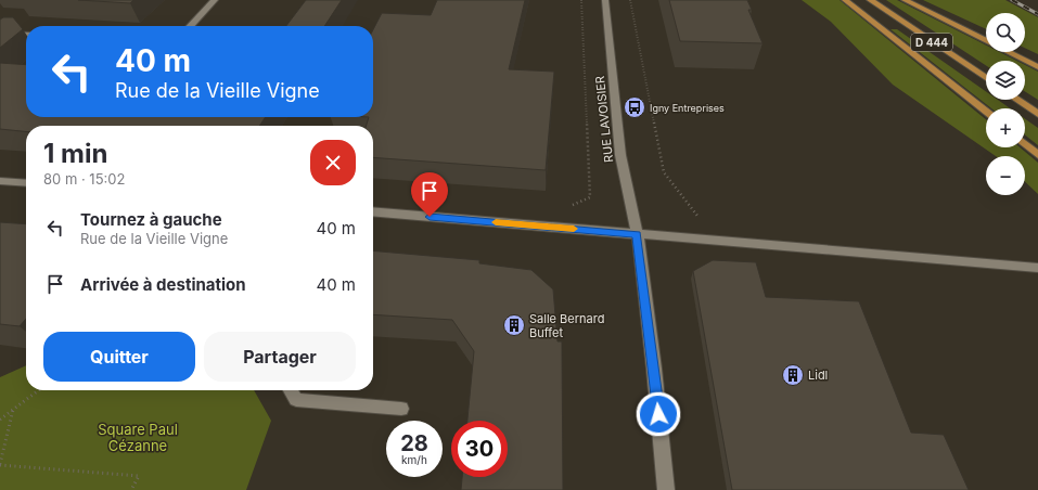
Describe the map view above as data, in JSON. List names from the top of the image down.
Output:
{
  "streets": {
    "main road": ["D 444"],
    "street": ["RUE LAVOISIER"]
  },
  "parks": ["Square Paul Cézanne"],
  "places": {
    "bus stop": ["Igny Entreprises"],
    "building": ["Salle Bernard Buffet", "Lidl"]
  },
  "page": {
    "map_buttons": ["+", "−"],
    "turn": ["40 m", "Rue de la Vieille Vigne"],
    "heading": ["1 min", "80 m · 15:02"],
    "list": [
      {
        "name": "Tournez à gauche",
        "note": "Rue de la Vieille Vigne",
        "value": "40 m"
      },
      {
        "name": "Arrivée à destination",
        "value": "40 m"
      }
    ],
    "buttons": ["Quitter", "Partager"],
    "speed": "28 km/h",
    "limit": "30"
  }
}
